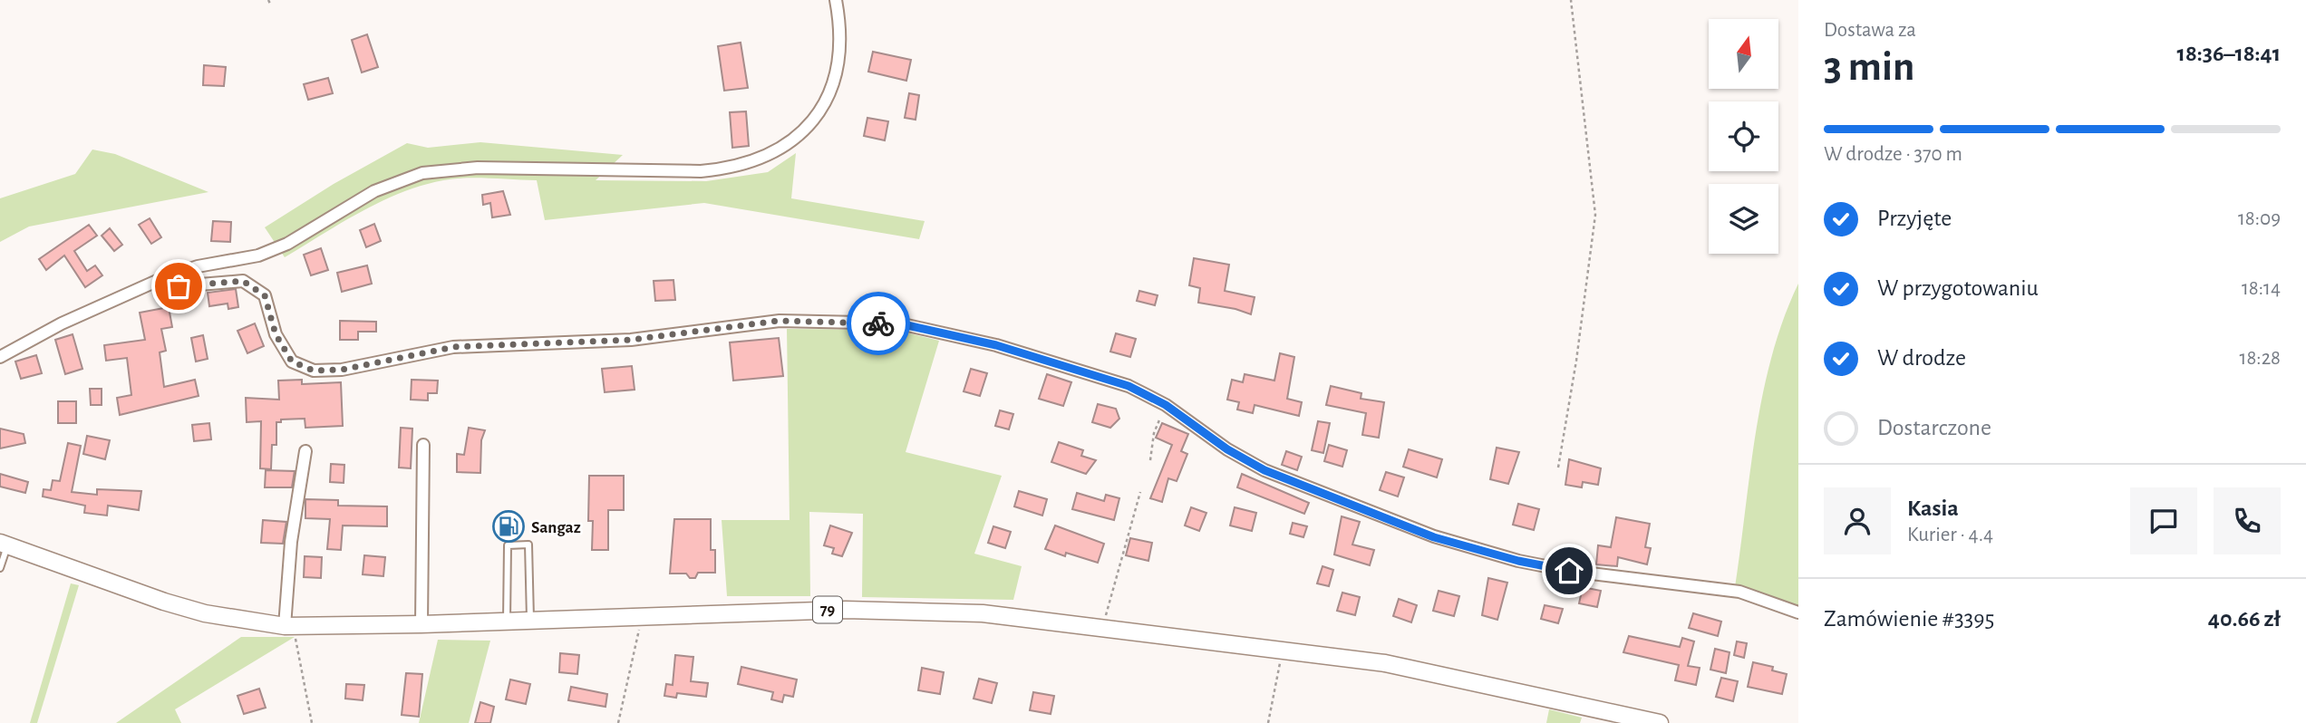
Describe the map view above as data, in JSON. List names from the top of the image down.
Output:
{
  "streets": {
    "main road": ["79"]
  },
  "places": {
    "fuel station": ["Sangaz"]
  },
  "north": "top",
  "page": {
    "heading": ["3 min", "Dostawa za", "18:36–18:41"],
    "panel": [
      "Kasia",
      "Kurier · 4.4",
      "Zamówienie #3395",
      "40.66 zł"
    ],
    "bar": "W drodze · 370 m",
    "list": [
      ["Przyjęte", "18:09"],
      ["W przygotowaniu", "18:14"],
      ["W drodze", "18:28"],
      "Dostarczone"
    ]
  }
}
